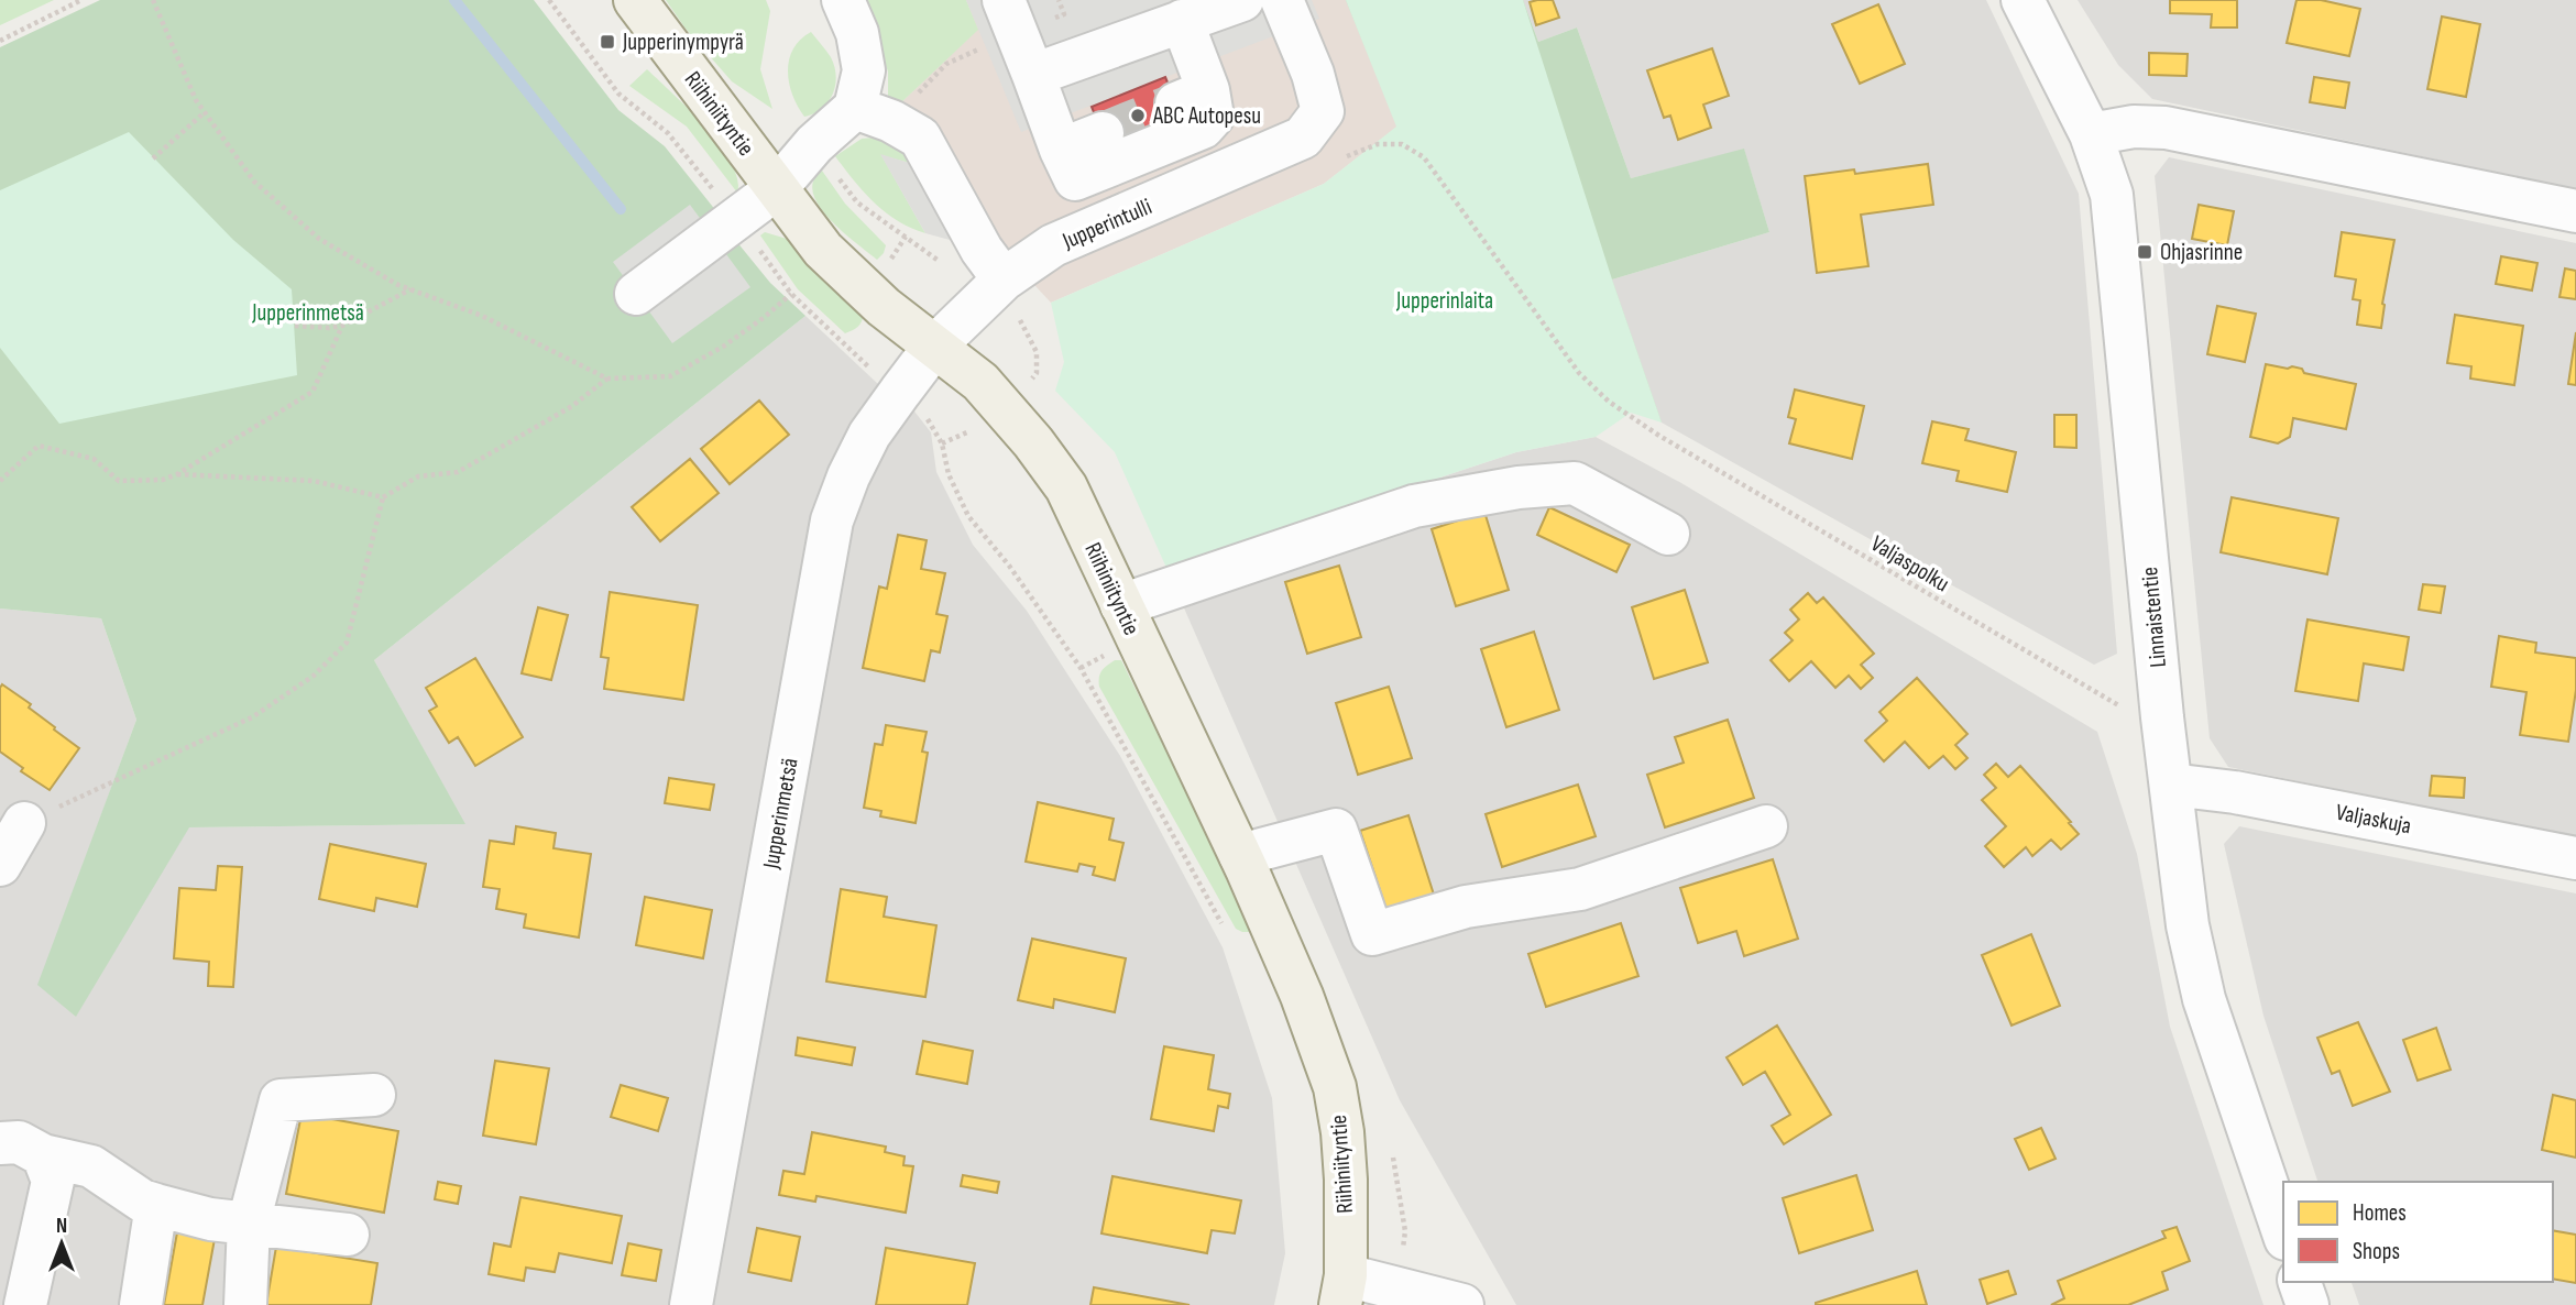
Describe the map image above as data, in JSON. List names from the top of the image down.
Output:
{
  "streets": {
    "main road": ["Riihiniityntie"],
    "street": [
      "Jupperintulli",
      "Linnaistentie",
      "Jupperinmetsä",
      "Valjaskuja"
    ],
    "path": ["Valjaspolku"]
  },
  "crossings": [
    ["Riihiniityntie", "Jupperintulli"],
    ["Riihiniityntie", "Jupperinmetsä"],
    ["Jupperintulli", "Jupperinmetsä"],
    ["Linnaistentie", "Valjaskuja"]
  ],
  "parks": ["Jupperinlaita", "Jupperinmetsä"],
  "places": {
    "transit": ["Jupperinympyrä", "Ohjasrinne"],
    "other": ["ABC Autopesu"]
  },
  "legend": ["Homes", "Shops"],
  "north": "top"
}
